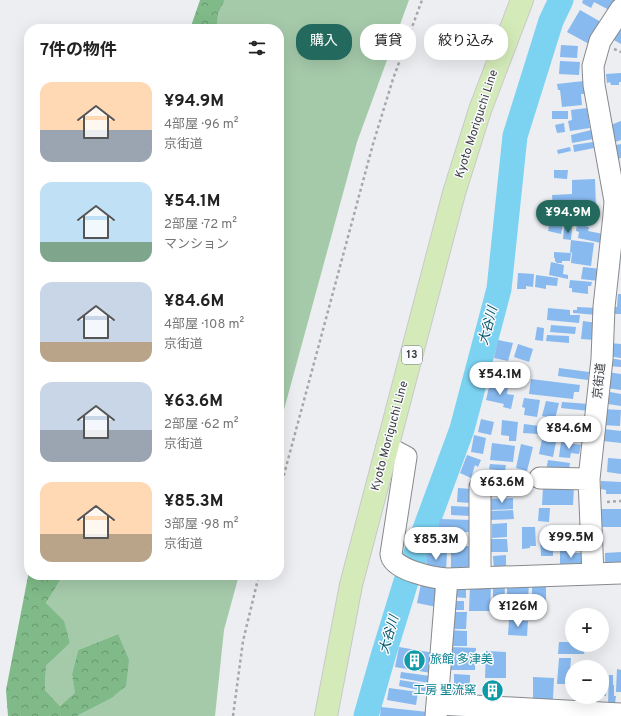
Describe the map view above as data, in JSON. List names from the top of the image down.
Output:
{
  "streets": {
    "main road": ["Kyoto Moriguchi Line", "13"],
    "street": ["京街道"]
  },
  "water": ["大谷川"],
  "places": {
    "building": ["旅館 多津美", "工房 聖流窯"]
  },
  "page": {
    "chip": ["購入", "賃貸", "絞り込み"],
    "heading": "7件の物件",
    "list": [
      {
        "name": "¥94.9M",
        "note": "4部屋 · 96 m² · 京街道"
      },
      {
        "name": "¥54.1M",
        "note": "2部屋 · 72 m² · マンション"
      },
      {
        "name": "¥84.6M",
        "note": "4部屋 · 108 m² · 京街道"
      },
      {
        "name": "¥63.6M",
        "note": "2部屋 · 62 m² · 京街道"
      },
      {
        "name": "¥85.3M",
        "note": "3部屋 · 98 m² · 京街道"
      }
    ],
    "price": [
      "¥94.9M",
      "¥54.1M",
      "¥84.6M",
      "¥63.6M",
      "¥99.5M",
      "¥85.3M",
      "¥126M"
    ],
    "map_buttons": ["+", "−"]
  }
}
